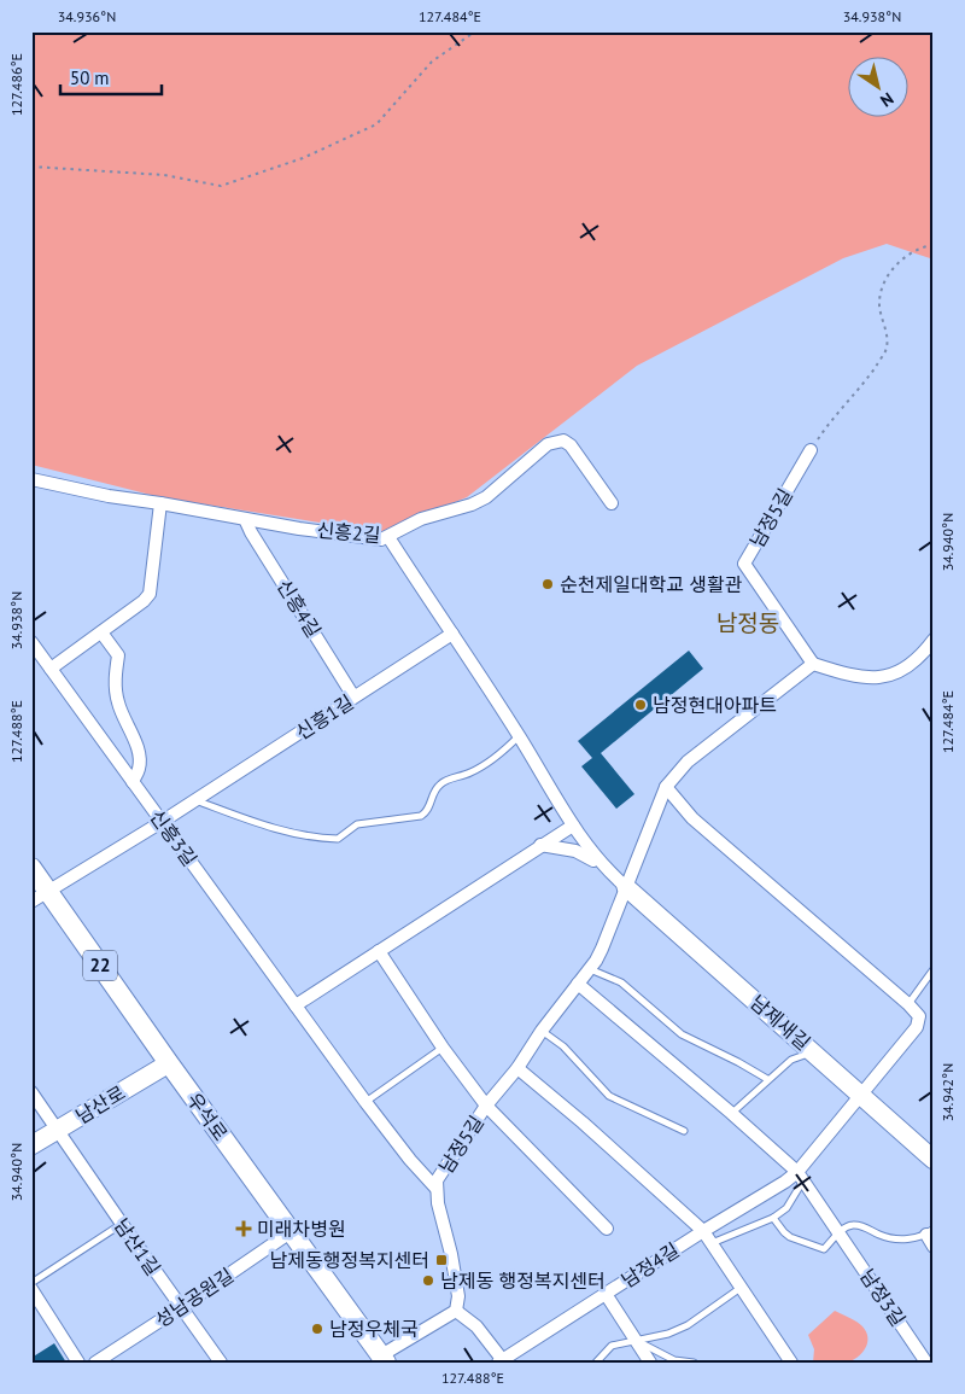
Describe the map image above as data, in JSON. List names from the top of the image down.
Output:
{
  "streets": {
    "main road": ["22", "우석로"],
    "street": [
      "남정5길",
      "신흥2길",
      "신흥4길",
      "신흥1길",
      "신흥3길",
      "남제새길",
      "남산로",
      "남산1길",
      "남정4길",
      "성남공원길",
      "남정3길"
    ]
  },
  "crossings": [
    ["남정5길", "남제새길"],
    ["남정5길", "남정4길"],
    ["신흥2길", "신흥4길"],
    ["신흥4길", "신흥1길"],
    ["신흥1길", "신흥3길"],
    ["신흥1길", "우석로"],
    ["남제새길", "남정4길"],
    ["남산로", "우석로"],
    ["남산로", "남산1길"],
    ["우석로", "성남공원길"],
    ["남산1길", "성남공원길"]
  ],
  "districts": ["남정동"],
  "places": {
    "other": [
      "순천제일대학교 생활관",
      "남정현대아파트",
      "남제동 행정복지센터",
      "남정우체국"
    ],
    "health": ["미래차병원"],
    "transit": ["남제동행정복지센터"]
  },
  "scale_bar": "50 m",
  "north": "bottom right",
  "coordinates": [
    "34.936°N",
    "127.484°E",
    "34.938°N",
    "127.486°E",
    "34.940°N",
    "127.488°E",
    "34.942°N"
  ]
}
